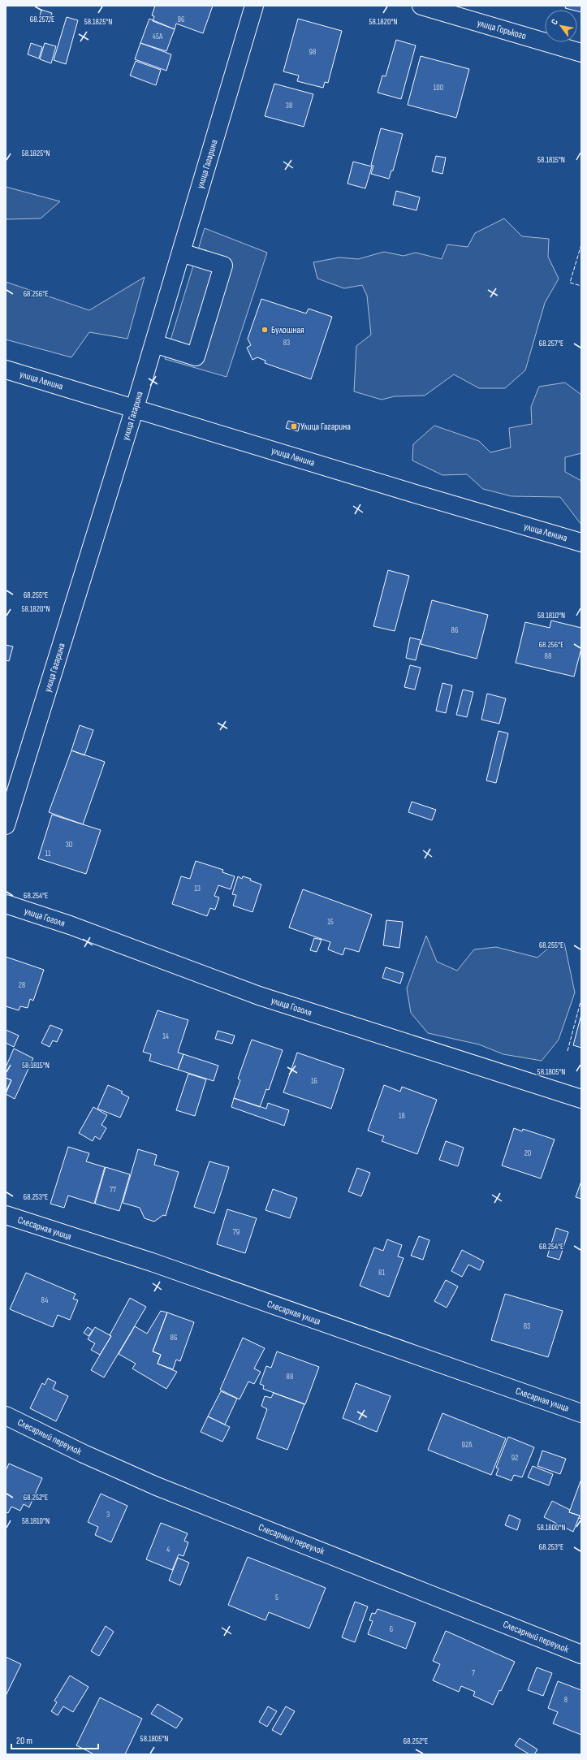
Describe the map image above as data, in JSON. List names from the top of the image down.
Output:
{
  "streets": {
    "street": [
      "улица Горького",
      "улица Гагарина",
      "улица Ленина",
      "улица Гоголя",
      "Слесарная улица",
      "Слесарный переулок"
    ]
  },
  "crossings": [
    ["улица Гагарина", "улица Ленина"]
  ],
  "places": {
    "other": ["Булошная"],
    "transit": ["Улица Гагарина"]
  },
  "house_numbers": [
    "96",
    "45А",
    "98",
    "100",
    "38",
    "83",
    "86",
    "88",
    "30",
    "11",
    "13",
    "15",
    "28",
    "14",
    "16",
    "18",
    "20",
    "77",
    "79",
    "81",
    "84",
    "83",
    "86",
    "88",
    "92А",
    "92",
    "3",
    "4",
    "5",
    "6",
    "7",
    "8"
  ],
  "scale_bar": "20 m",
  "north": "top left",
  "coordinates": [
    "68.257°E",
    "58.1825°N",
    "58.1820°N",
    "58.1815°N",
    "68.256°E",
    "68.255°E",
    "58.1810°N",
    "68.254°E",
    "58.1805°N",
    "68.253°E",
    "68.252°E",
    "58.1800°N"
  ]
}
